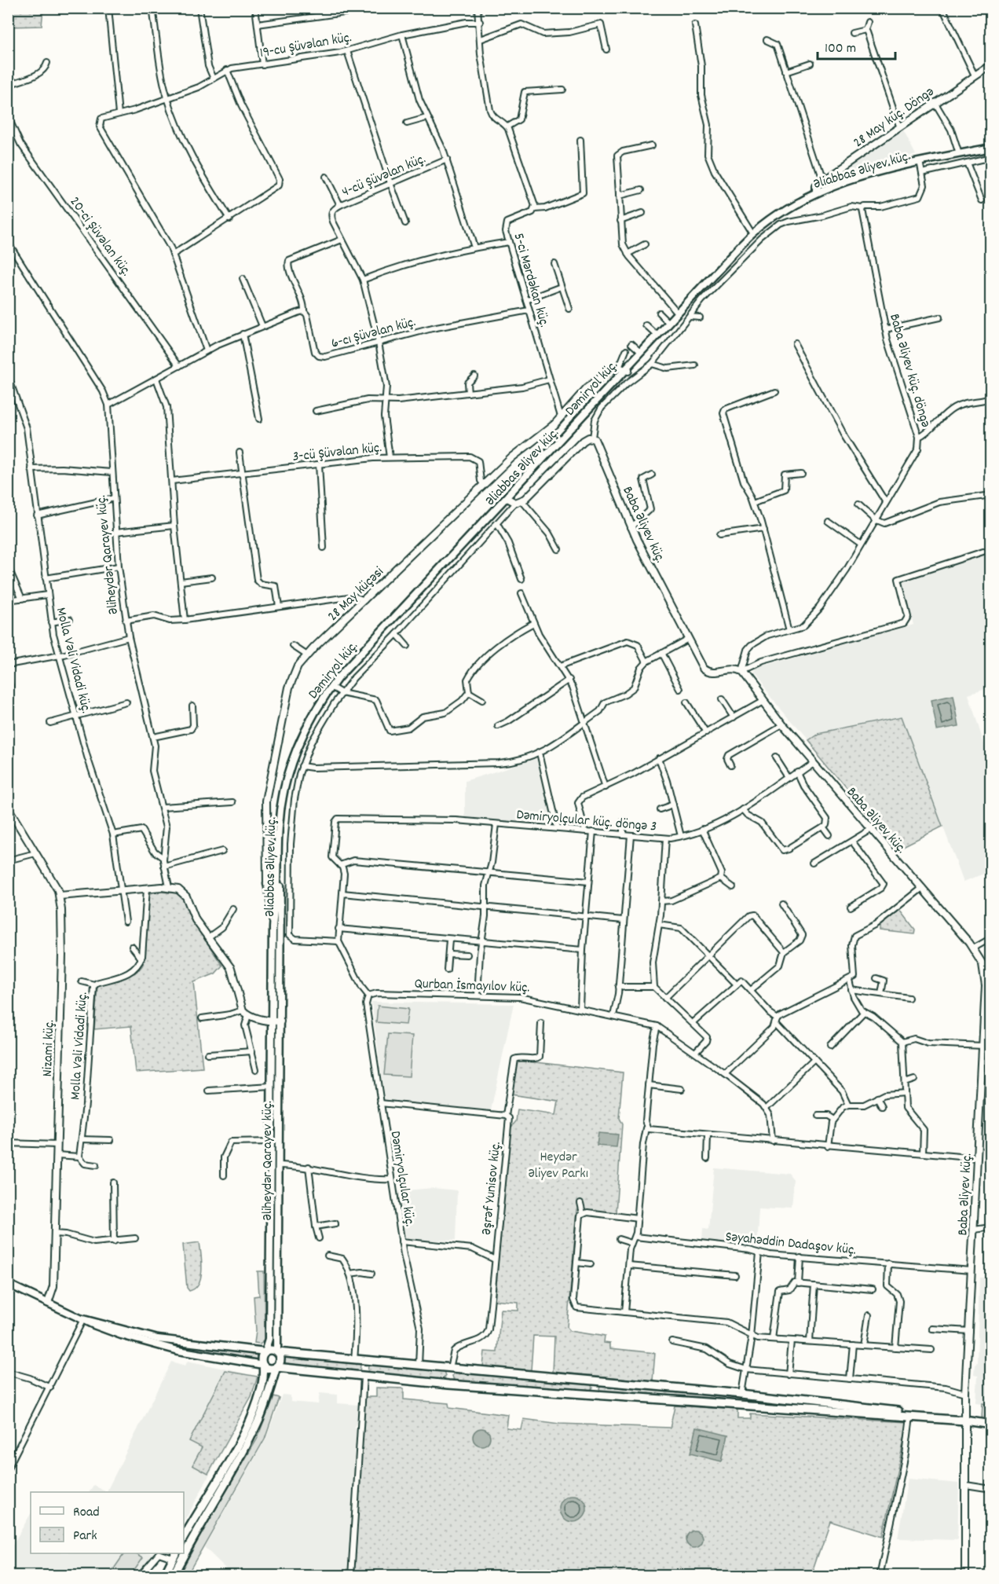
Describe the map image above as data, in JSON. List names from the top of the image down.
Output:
{
  "streets": {
    "main road": ["Əliabbas Əliyev küç.", "Dəmiryol küç.", "Əliheydər Qarayev küç."],
    "street": [
      "19-cu Şüvəlan küç.",
      "28 May küç. Döngə",
      "4-cü Şüvəlan küç.",
      "20-ci Şüvəlan küç.",
      "5-ci Mərdəkan küç.",
      "6-cı Şüvəlan küç.",
      "Baba Əliyev küç. döngə",
      "3-cü Şüvəlan küç.",
      "Baba Əliyev küç.",
      "28 May küçəsi",
      "Molla Vəli Vidadi küç.",
      "Dəmiryolçular küç. döngə 3",
      "Qurban İsmayılov küç.",
      "Nizami küç.",
      "Dəmiryolçular küç.",
      "Əşrəf Yunisov küç.",
      "Səyahəddin Dadaşov küç."
    ]
  },
  "crossings": [
    ["Əliabbas Əliyev küç.", "Dəmiryol küç."],
    ["Əliabbas Əliyev küç.", "Əliheydər Qarayev küç."],
    ["Əliabbas Əliyev küç.", "28 May küçəsi"],
    ["4-cü Şüvəlan küç.", "6-cı Şüvəlan küç."],
    ["4-cü Şüvəlan küç.", "3-cü Şüvəlan küç."],
    ["5-ci Mərdəkan küç.", "6-cı Şüvəlan küç."],
    ["5-ci Mərdəkan küç.", "28 May küçəsi"],
    ["Baba Əliyev küç. döngə", "Dəmiryol küç."],
    ["Baba Əliyev küç. döngə", "Baba Əliyev küç."],
    ["Dəmiryol küç.", "Baba Əliyev küç."],
    ["Dəmiryol küç.", "Əliheydər Qarayev küç."],
    ["Dəmiryol küç.", "28 May küçəsi"],
    ["3-cü Şüvəlan küç.", "28 May küçəsi"],
    ["Baba Əliyev küç.", "Dəmiryolçular küç. döngə 3"],
    ["Baba Əliyev küç.", "Səyahəddin Dadaşov küç."],
    ["Əliheydər Qarayev küç.", "28 May küçəsi"],
    ["Qurban İsmayılov küç.", "Dəmiryolçular küç."]
  ],
  "parks": ["Heydər Əliyev Parkı"],
  "legend": ["Road", "Park"],
  "scale_bar": "100 m"
}
